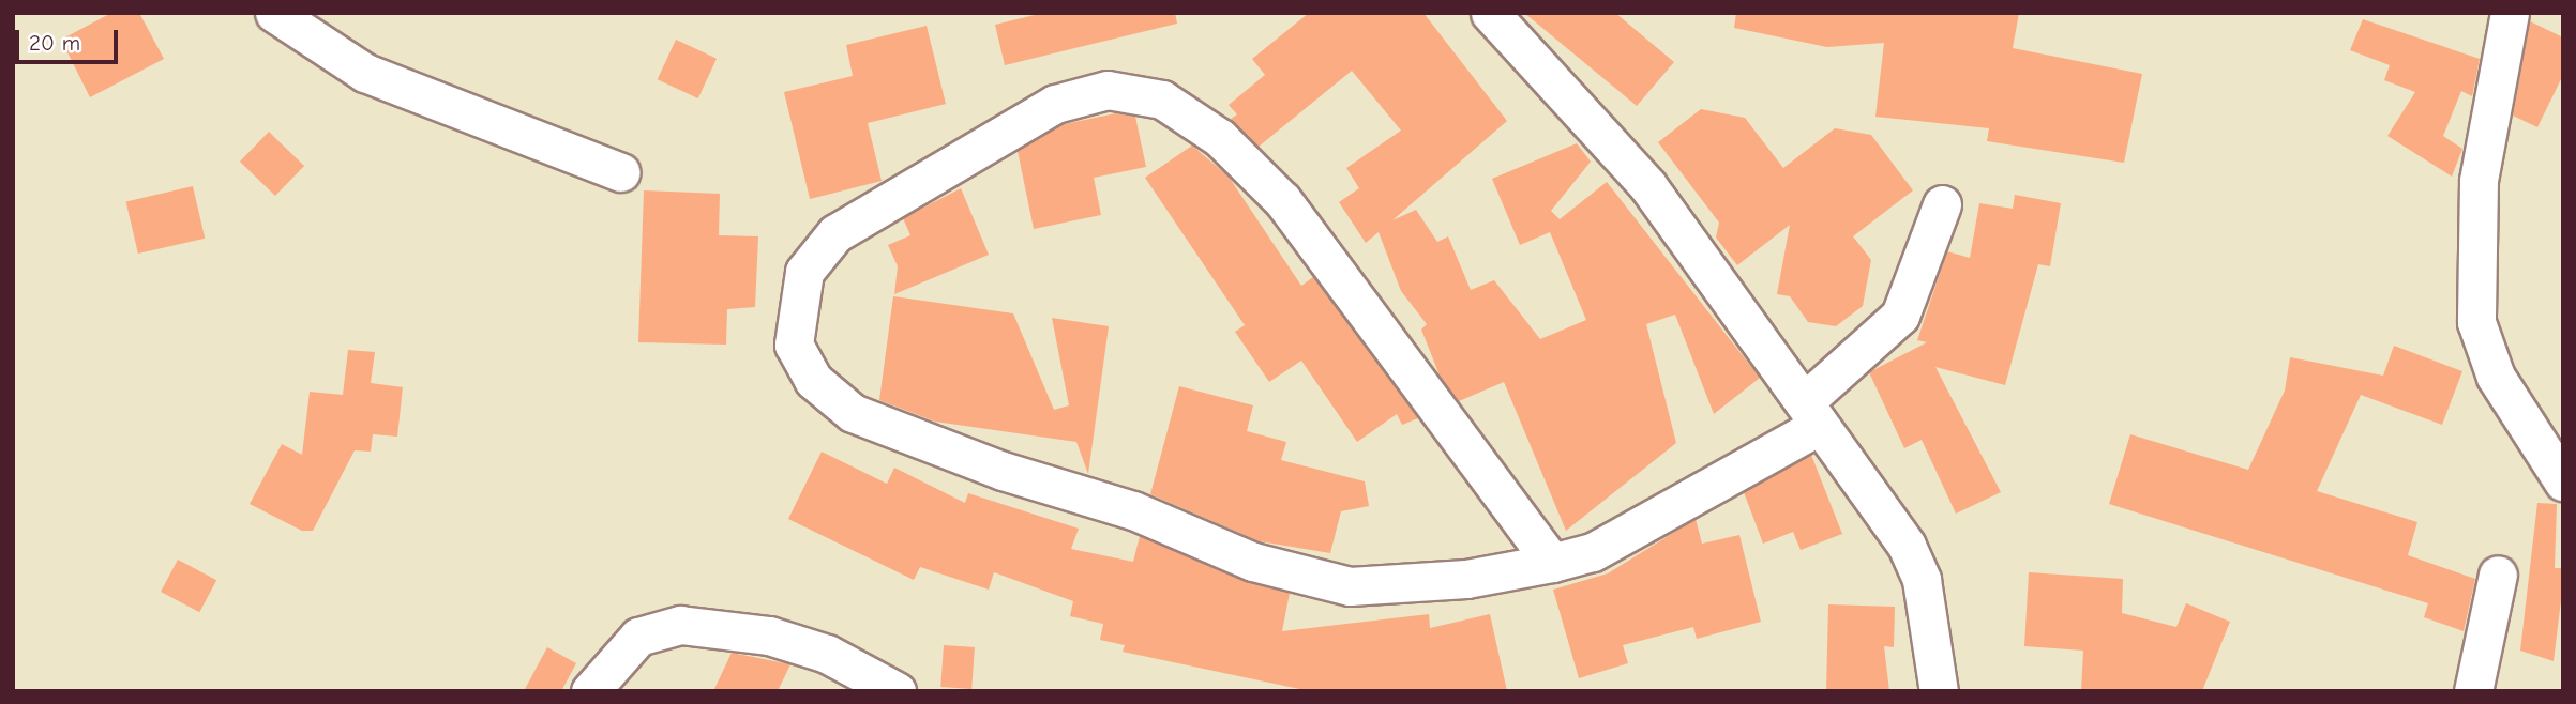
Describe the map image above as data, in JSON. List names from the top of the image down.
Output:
{
  "scale_bar": "20 m"
}
